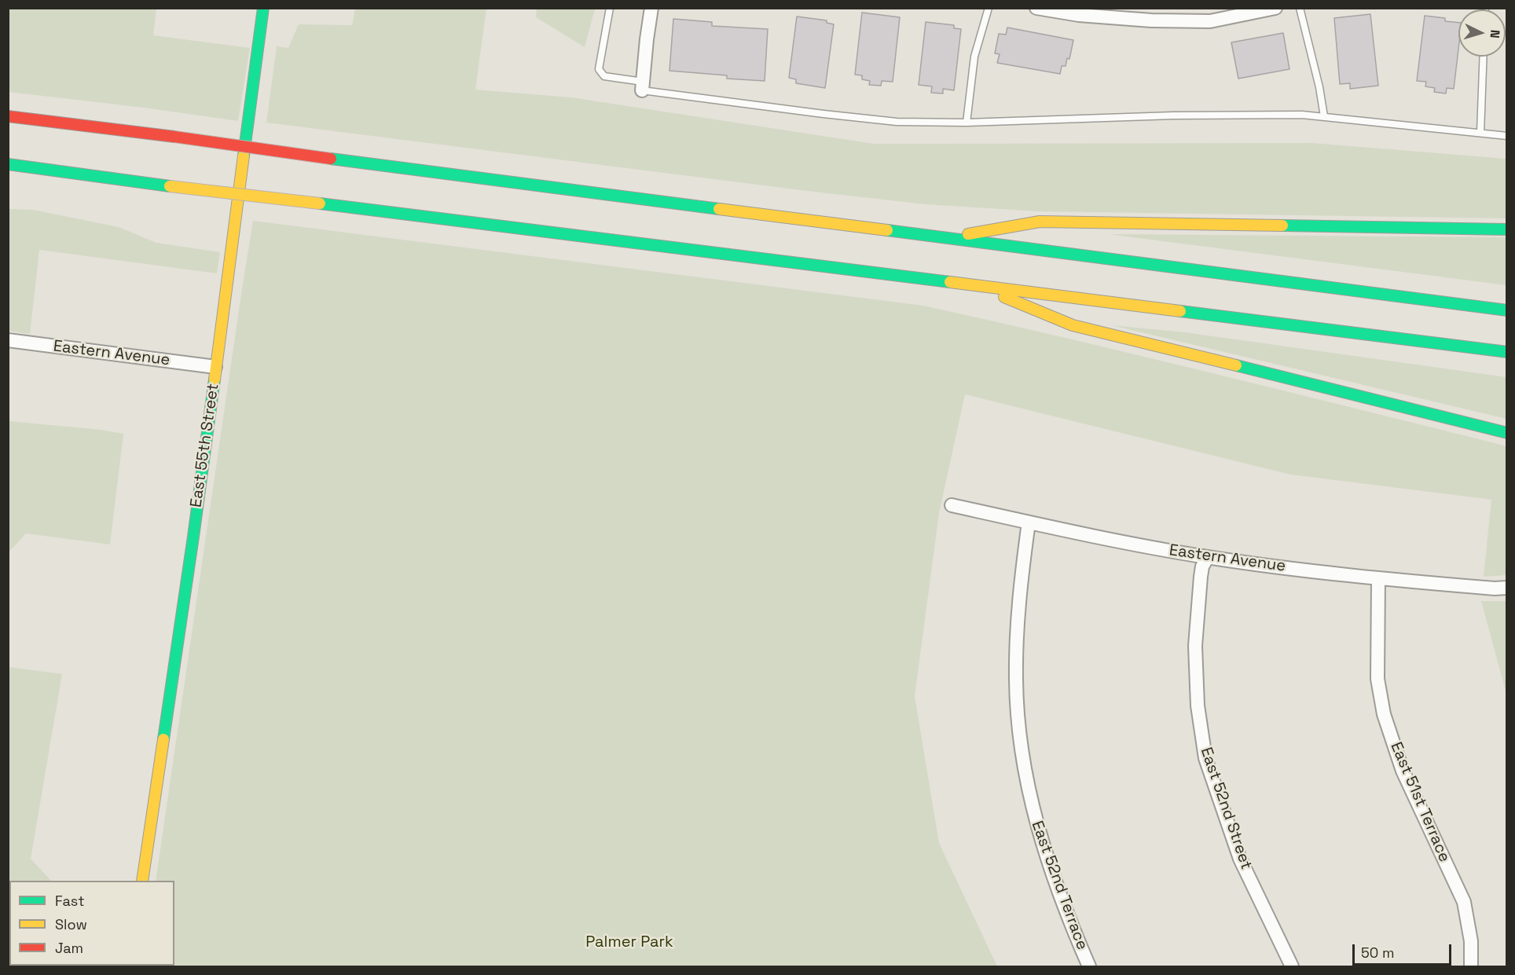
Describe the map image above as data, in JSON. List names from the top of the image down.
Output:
{
  "streets": {
    "main road": ["East 55th Street"],
    "street": [
      "Eastern Avenue",
      "East 51st Terrace",
      "East 52nd Street",
      "East 52nd Terrace"
    ]
  },
  "crossings": [
    ["Eastern Avenue", "East 55th Street"],
    ["Eastern Avenue", "East 51st Terrace"],
    ["Eastern Avenue", "East 52nd Street"],
    ["Eastern Avenue", "East 52nd Terrace"]
  ],
  "parks": ["Palmer Park"],
  "legend": ["Fast", "Slow", "Jam"],
  "scale_bar": "50 m",
  "north": "right"
}
